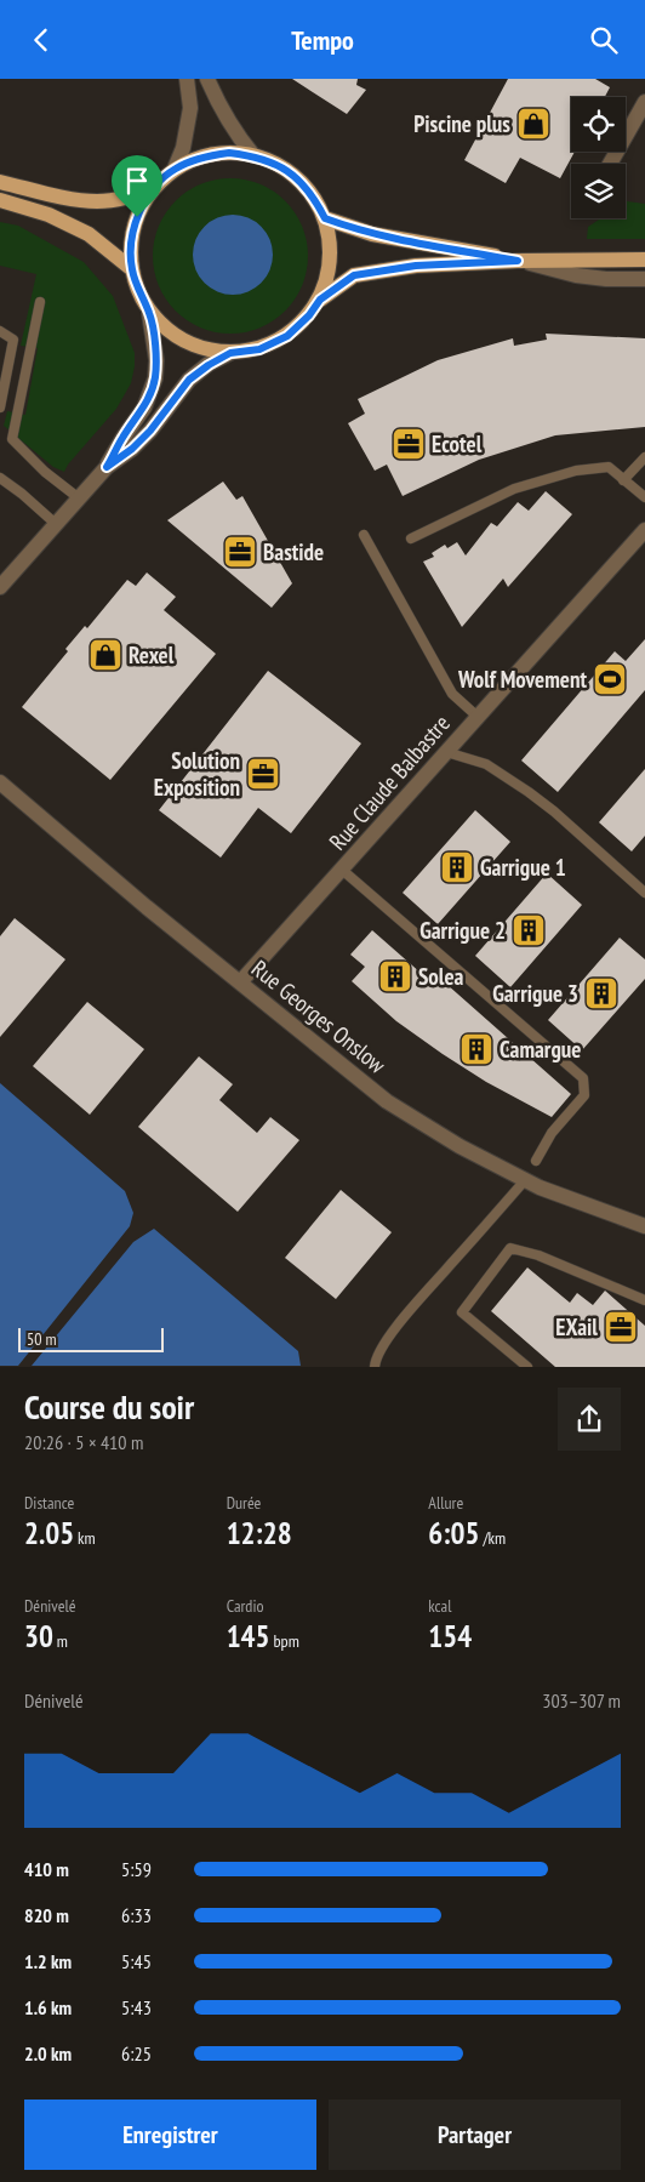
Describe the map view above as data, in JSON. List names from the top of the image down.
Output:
{
  "streets": {
    "street": ["Rue Claude Balbastre", "Rue Georges Onslow"]
  },
  "crossings": [
    ["Rue Claude Balbastre", "Rue Georges Onslow"]
  ],
  "places": {
    "shop": ["Piscine plus", "Rexel"],
    "office": [
      "Ecotel",
      "Bastide",
      "Solution Exposition",
      "EXail"
    ],
    "sports": ["Wolf Movement"],
    "building": [
      "Garrigue 1",
      "Garrigue 2",
      "Solea",
      "Garrigue 3",
      "Camargue"
    ]
  },
  "scale_bar": "50 m",
  "page": {
    "header": "Tempo",
    "scale": "50 m",
    "heading": ["Course du soir", "20:26 · 5 × 410 m"],
    "stats": [
      ["Distance", "2.05 km"],
      ["Durée", "12:28"],
      ["Allure", "6:05 /km"],
      ["Dénivelé", "30 m"],
      ["Cardio", "145 bpm"],
      ["kcal", "154"]
    ],
    "chart": ["Dénivelé", "303–307 m"],
    "list": [
      {
        "name": "410 m",
        "note": "5:59"
      },
      {
        "name": "820 m",
        "note": "6:33"
      },
      {
        "name": "1.2 km",
        "note": "5:45"
      },
      {
        "name": "1.6 km",
        "note": "5:43"
      },
      {
        "name": "2.0 km",
        "note": "6:25"
      }
    ],
    "buttons": ["Enregistrer", "Partager"]
  }
}
